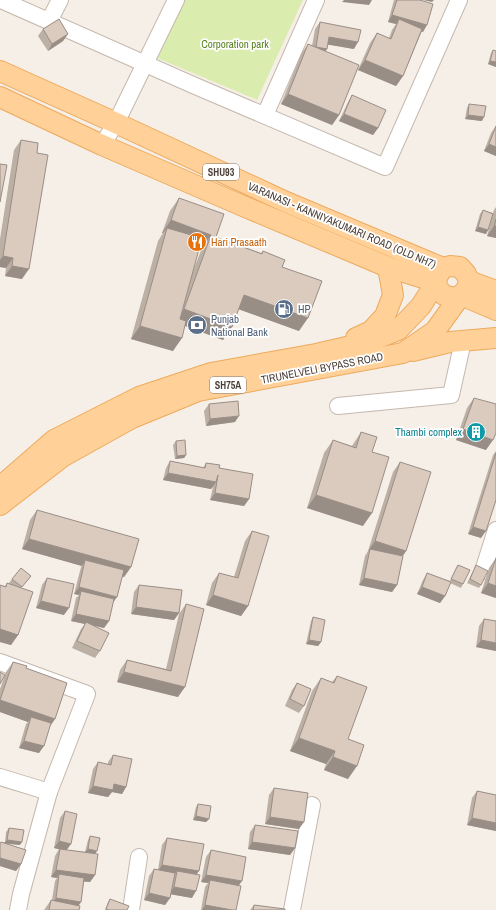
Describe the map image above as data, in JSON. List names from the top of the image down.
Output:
{
  "streets": {
    "main road": [
      "SHU93",
      "VARANASI - KANNIYAKUMARI ROAD (OLD NH7)",
      "TIRUNELVELI BYPASS ROAD",
      "SH75A"
    ]
  },
  "crossings": [
    ["VARANASI - KANNIYAKUMARI ROAD (OLD NH7)", "TIRUNELVELI BYPASS ROAD"]
  ],
  "parks": ["Corporation park"],
  "places": {
    "restaurant": ["Hari Prasaath"],
    "fuel station": ["HP"],
    "bank": ["Punjab National Bank"],
    "building": ["Thambi complex"]
  }
}
